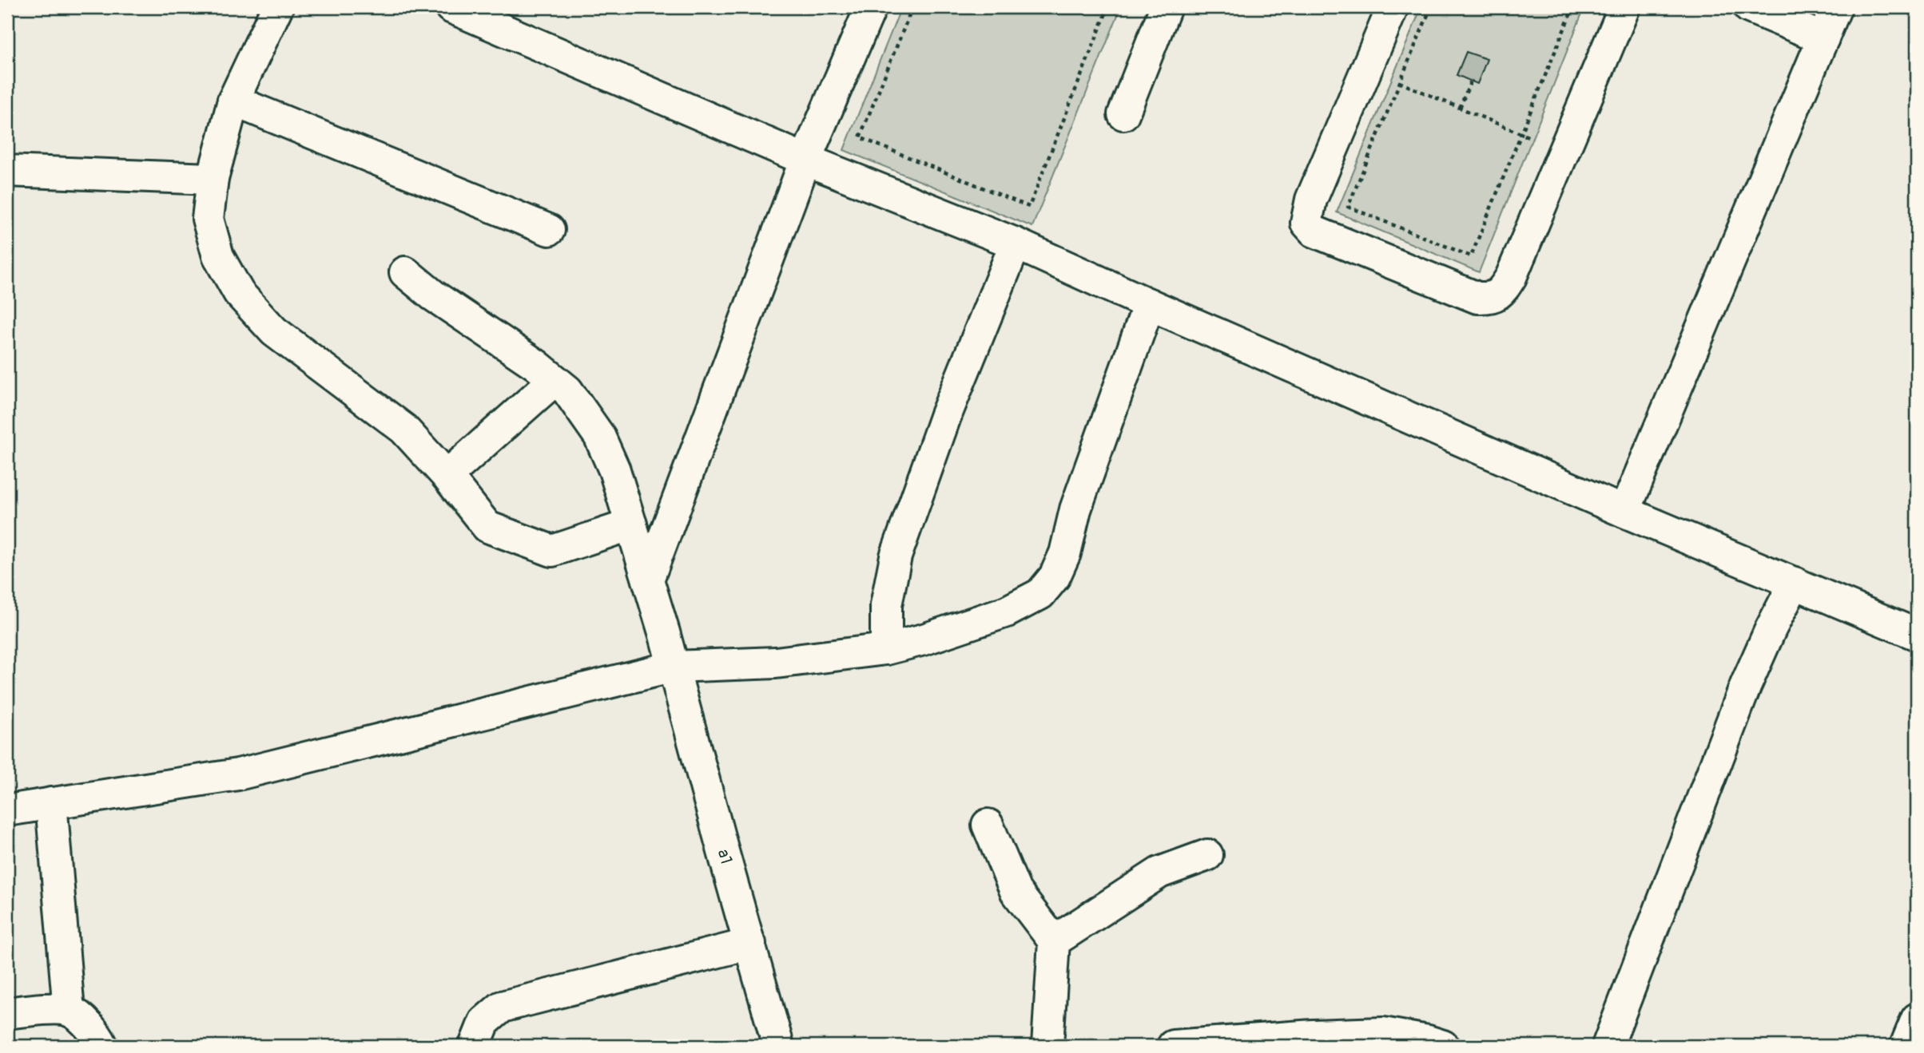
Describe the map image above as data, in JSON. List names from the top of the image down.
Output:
{
  "streets": {
    "street": ["a1"]
  }
}
